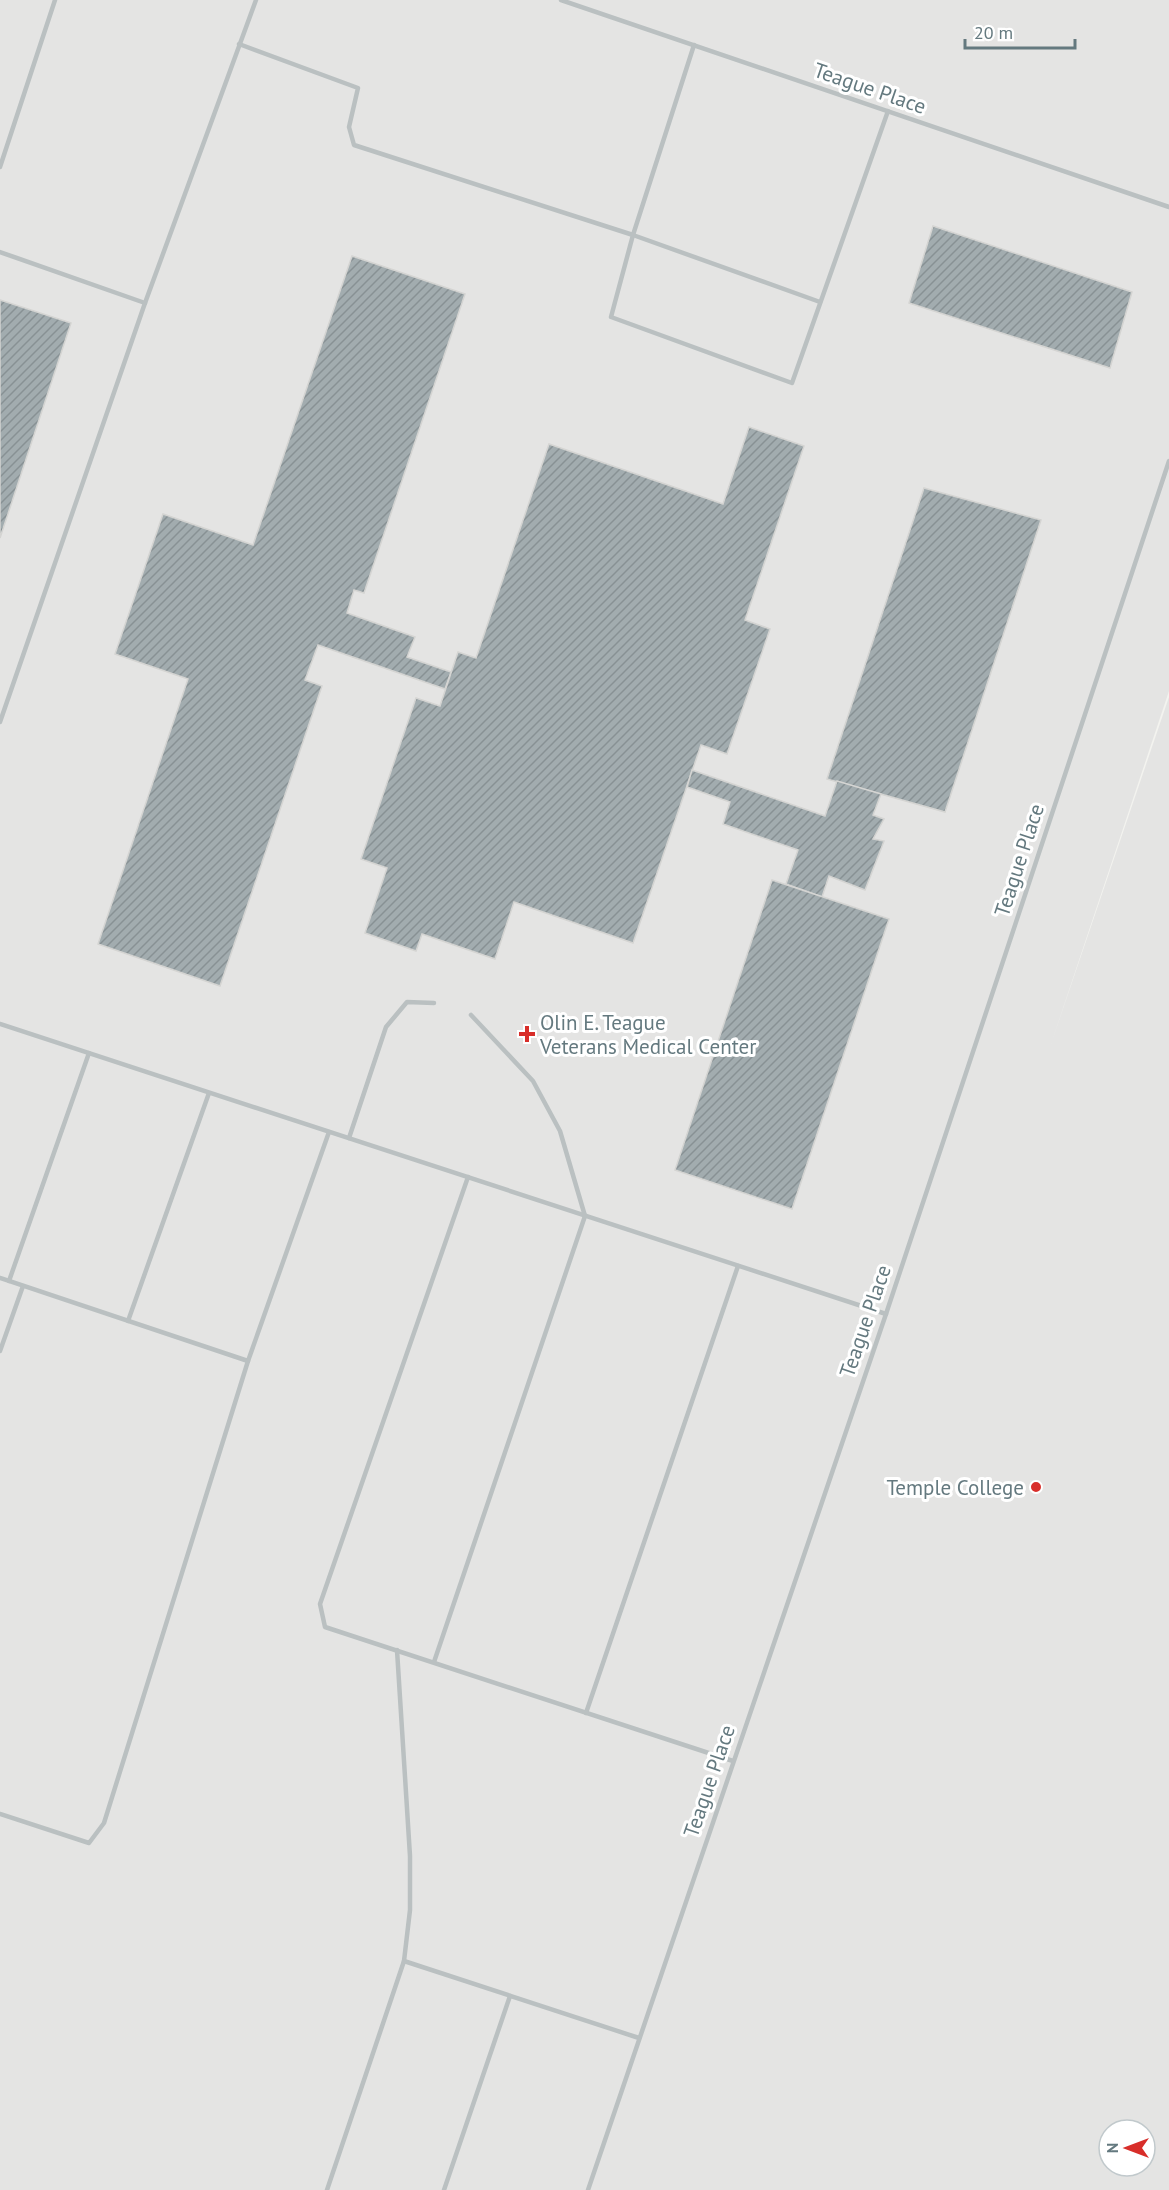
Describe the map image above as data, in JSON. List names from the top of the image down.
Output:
{
  "streets": {
    "lane": ["Teague Place"]
  },
  "places": {
    "health": ["Olin E. Teague Veterans Medical Center"],
    "other": ["Temple College"]
  },
  "scale_bar": "20 m",
  "north": "left"
}
